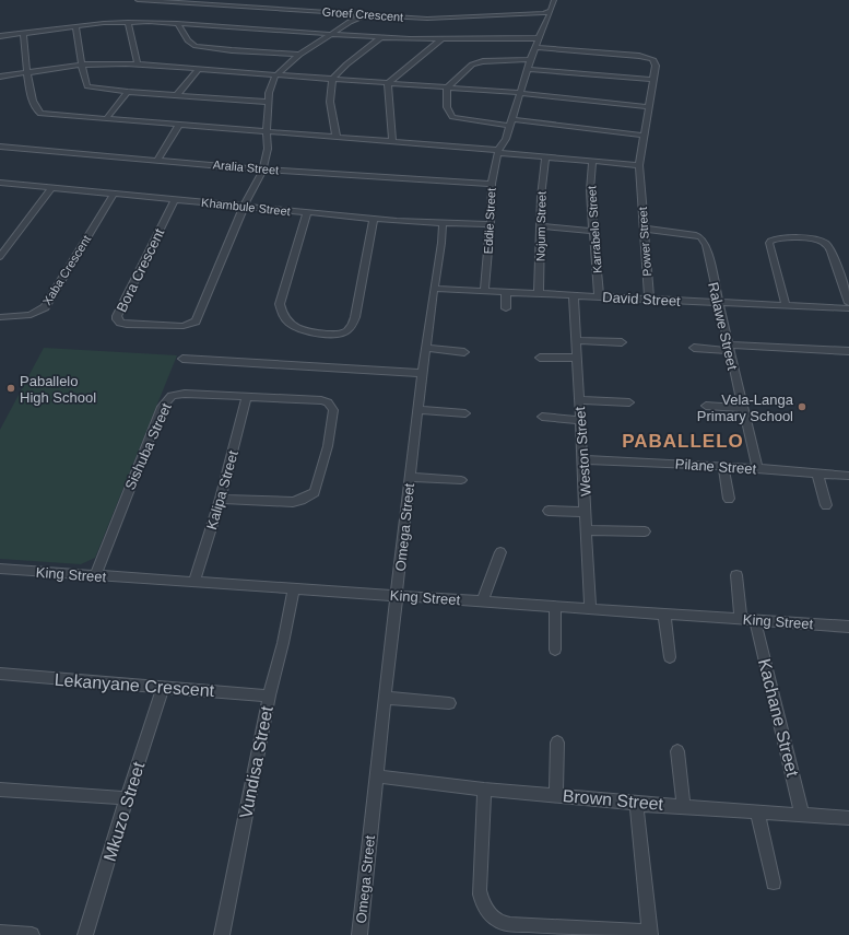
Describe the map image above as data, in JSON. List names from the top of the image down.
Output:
{
  "streets": {
    "street": [
      "Groef Crescent",
      "Aralia Street",
      "Khambule Street",
      "Eddie Street",
      "Nojum Street",
      "Karrabelo Street",
      "Power Street",
      "Xaba Crescent",
      "Bora Crescent",
      "David Street",
      "Ralawe Street",
      "Sishuba Street",
      "Weston Street",
      "Pilane Street",
      "Kalipa Street",
      "Omega Street",
      "King Street",
      "Lekanyane Crescent",
      "Kachane Street",
      "Vundisa Street",
      "Brown Street",
      "Mkuzo Street"
    ]
  },
  "crossings": [
    ["Groef Crescent", "Eddie Street"],
    ["Aralia Street", "Eddie Street"],
    ["Khambule Street", "Eddie Street"],
    ["Khambule Street", "Xaba Crescent"],
    ["Khambule Street", "Bora Crescent"],
    ["Khambule Street", "Omega Street"],
    ["Eddie Street", "Power Street"],
    ["Eddie Street", "David Street"],
    ["Nojum Street", "David Street"],
    ["Karrabelo Street", "David Street"],
    ["Power Street", "David Street"],
    ["Power Street", "Ralawe Street"],
    ["David Street", "Ralawe Street"],
    ["David Street", "Weston Street"],
    ["David Street", "Omega Street"],
    ["Ralawe Street", "Pilane Street"],
    ["Sishuba Street", "Kalipa Street"],
    ["Sishuba Street", "King Street"],
    ["Weston Street", "Pilane Street"],
    ["Weston Street", "King Street"],
    ["Kalipa Street", "King Street"],
    ["Omega Street", "King Street"],
    ["Omega Street", "Brown Street"],
    ["King Street", "Kachane Street"],
    ["King Street", "Vundisa Street"],
    ["Lekanyane Crescent", "Vundisa Street"],
    ["Lekanyane Crescent", "Mkuzo Street"],
    ["Kachane Street", "Brown Street"]
  ],
  "districts": ["PABALLELO"],
  "places": ["Paballelo High School", "Vela-Langa Primary School"]
}
